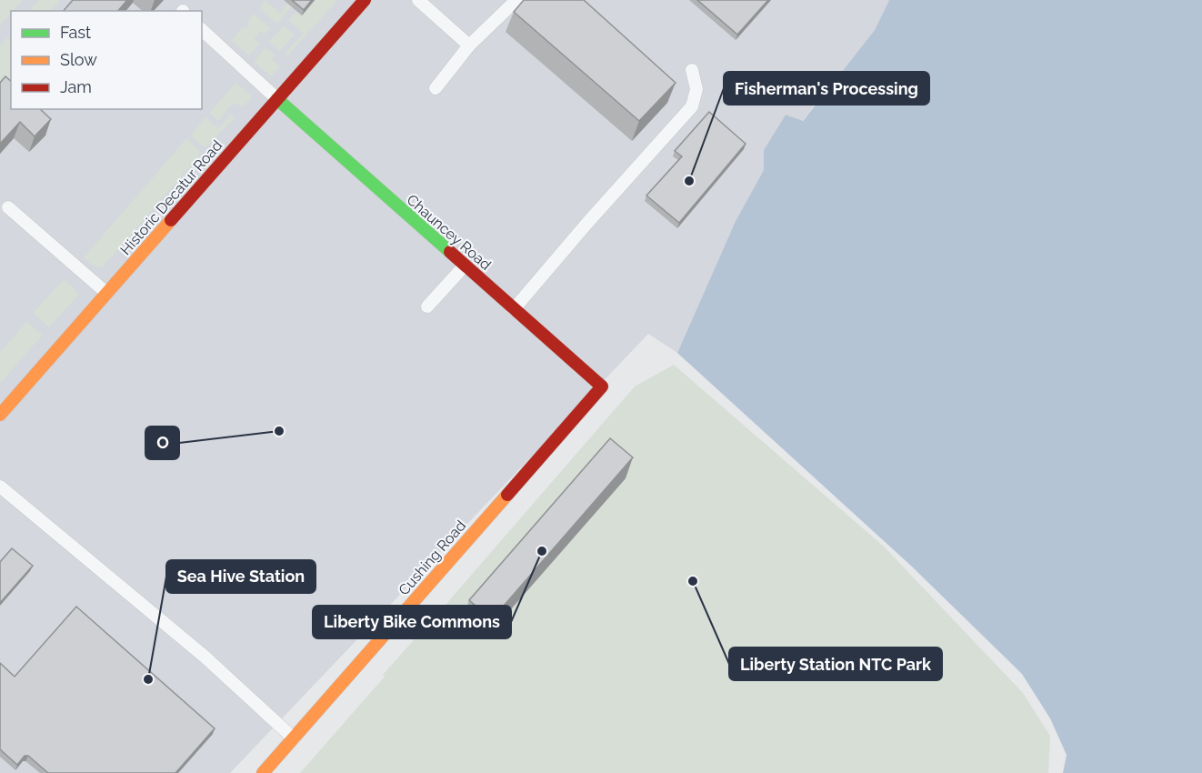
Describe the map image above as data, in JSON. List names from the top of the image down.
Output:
{
  "streets": {
    "street": ["Historic Decatur Road", "Chauncey Road", "Cushing Road"]
  },
  "crossings": [
    ["Historic Decatur Road", "Chauncey Road"],
    ["Chauncey Road", "Cushing Road"]
  ],
  "places": [
    "Fisherman's Processing",
    "O",
    "Liberty Bike Commons",
    "Liberty Station NTC Park",
    "Sea Hive Station"
  ],
  "legend": ["Fast", "Slow", "Jam"]
}
